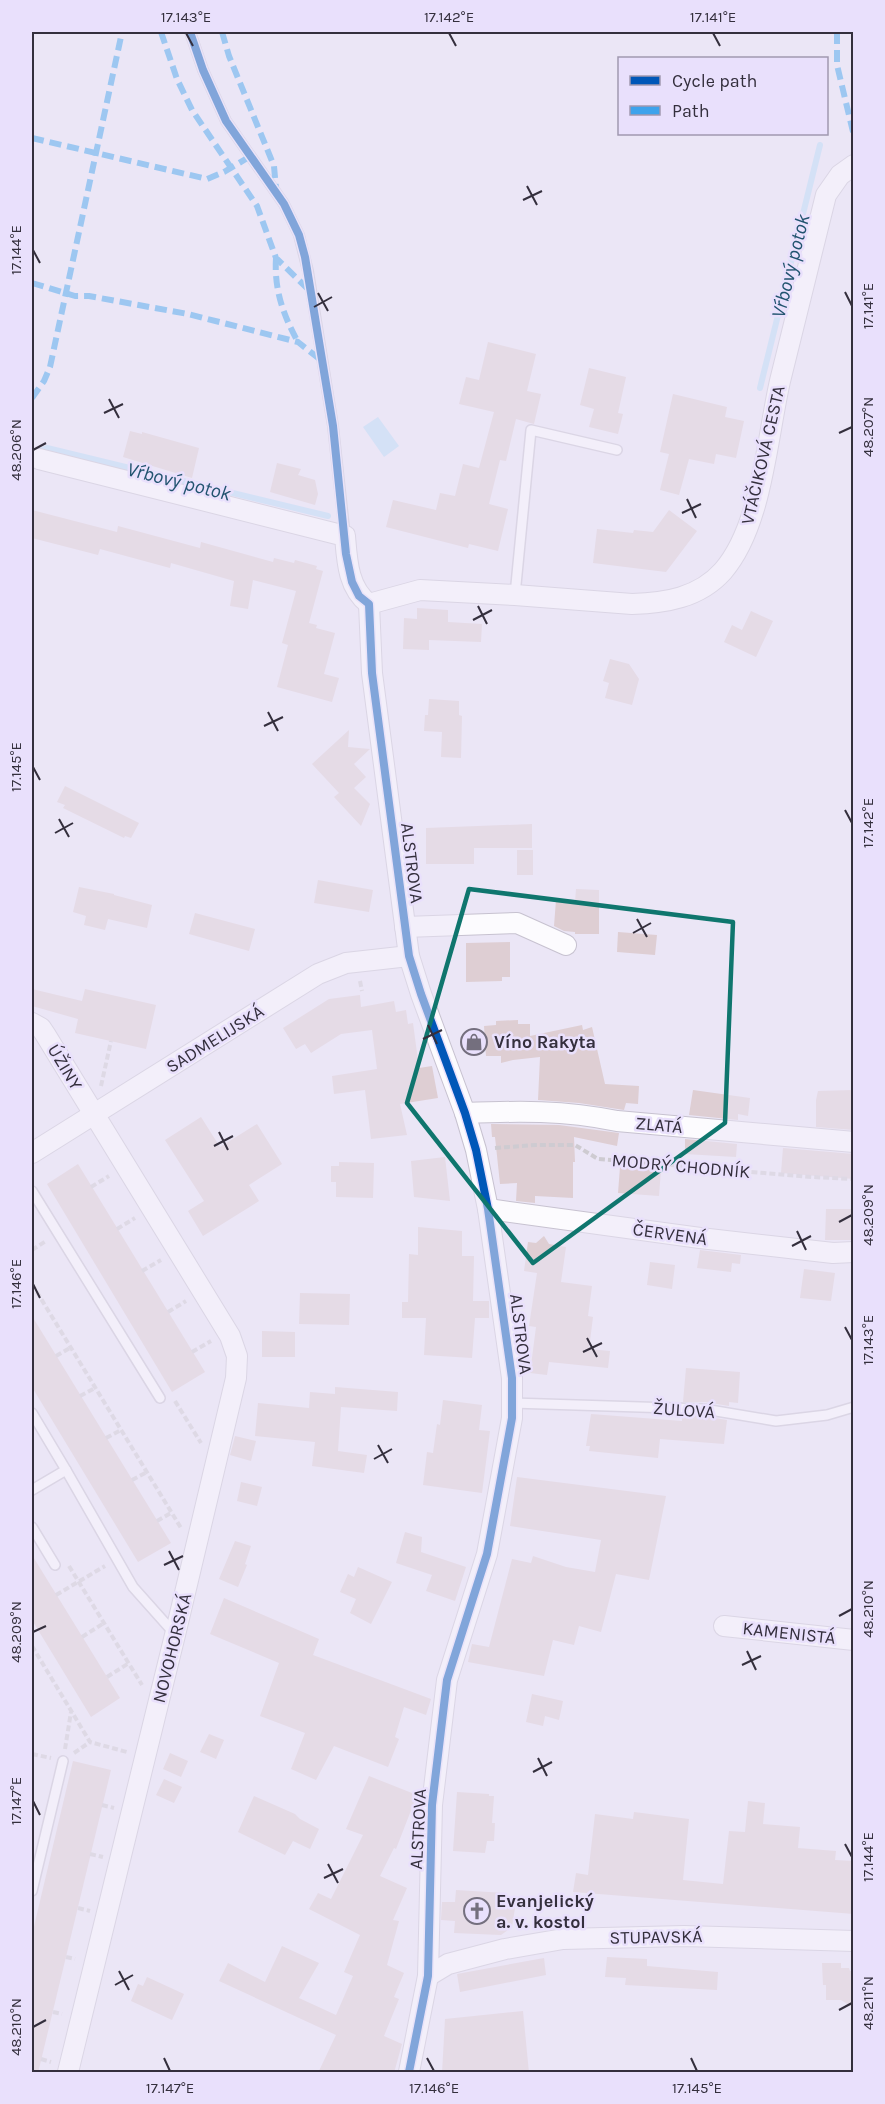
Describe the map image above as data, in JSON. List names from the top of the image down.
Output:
{
  "streets": {
    "street": [
      "VTÁČIKOVÁ CESTA",
      "ALSTROVA",
      "SADMELIJSKÁ",
      "ÚŽINY",
      "ZLATÁ",
      "ČERVENÁ",
      "KAMENISTÁ",
      "NOVOHORSKÁ",
      "STUPAVSKÁ"
    ],
    "lane": ["ŽULOVÁ"],
    "path": ["MODRÝ CHODNÍK"]
  },
  "crossings": [
    ["VTÁČIKOVÁ CESTA", "ALSTROVA"],
    ["ALSTROVA", "SADMELIJSKÁ"],
    ["ALSTROVA", "ZLATÁ"],
    ["ALSTROVA", "MODRÝ CHODNÍK"],
    ["ALSTROVA", "ČERVENÁ"],
    ["ALSTROVA", "ŽULOVÁ"],
    ["ALSTROVA", "STUPAVSKÁ"],
    ["SADMELIJSKÁ", "ÚŽINY"],
    ["SADMELIJSKÁ", "NOVOHORSKÁ"],
    ["ÚŽINY", "NOVOHORSKÁ"]
  ],
  "water": ["Vŕbový potok"],
  "places": {
    "shop": ["Víno Rakyta"],
    "church": ["Evanjelický a. v. kostol"]
  },
  "legend": ["Cycle path", "Path"],
  "coordinates": [
    "17.143°E",
    "17.142°E",
    "17.141°E",
    "17.144°E",
    "48.207°N",
    "48.206°N",
    "17.145°E",
    "48.209°N",
    "17.146°E",
    "48.210°N",
    "17.147°E",
    "48.211°N"
  ]
}
